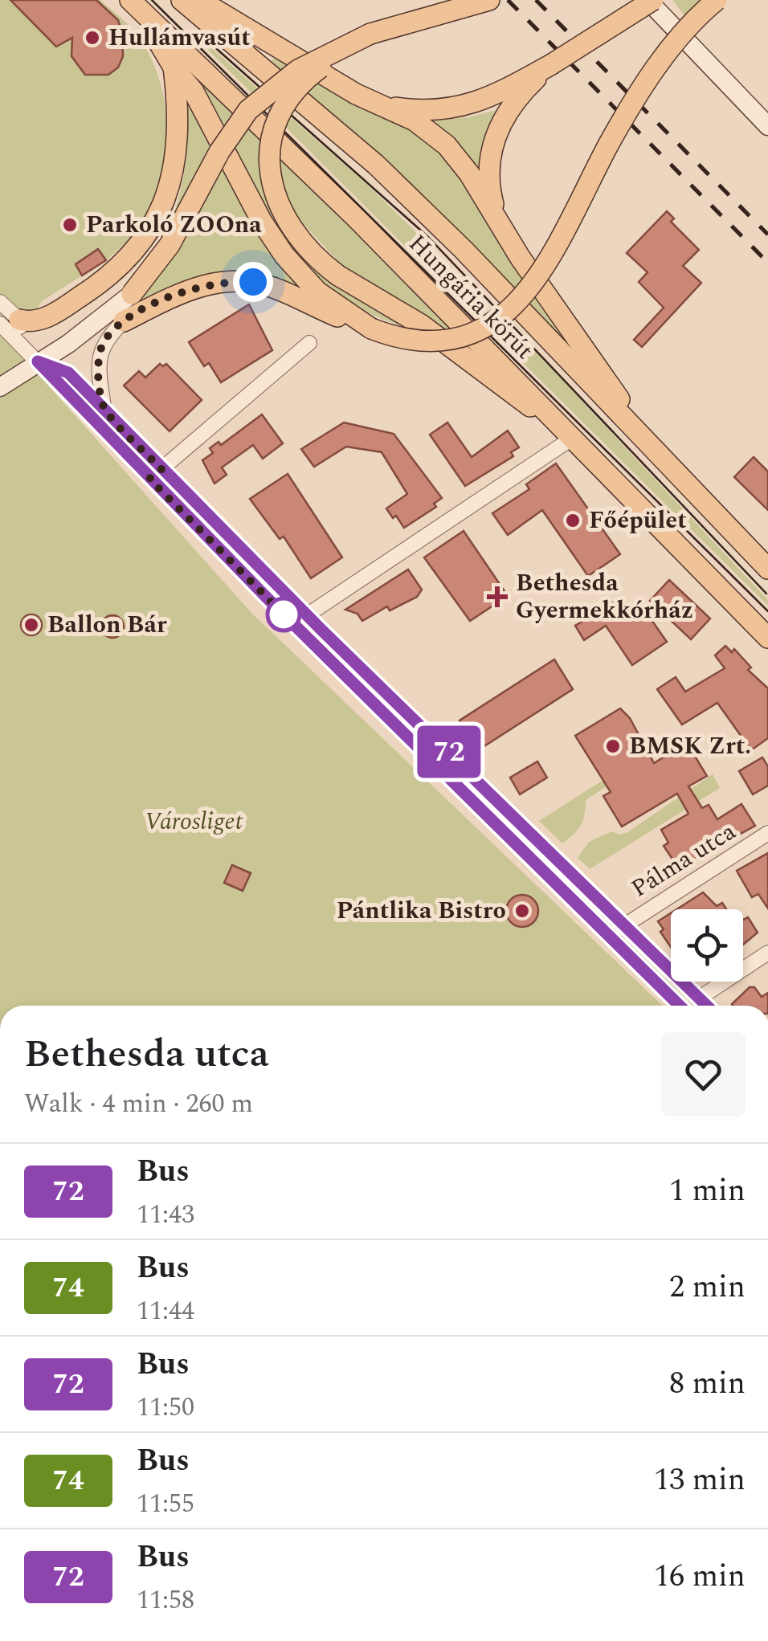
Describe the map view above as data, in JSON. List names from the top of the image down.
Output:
{
  "streets": {
    "main road": ["Hungária körút"],
    "street": ["Pálma utca"]
  },
  "parks": ["Városliget"],
  "places": {
    "other": [
      "Hullámvasút",
      "Parkoló ZOOna",
      "Főépület",
      "Ballon Bár",
      "BMSK Zrt.",
      "Pántlika Bistro"
    ],
    "health": ["Bethesda Gyermekkórház"]
  },
  "lines": ["bus line 72"],
  "page": {
    "on_map": "72",
    "heading": ["Bethesda utca", "Walk · 4 min · 260 m"],
    "list": [
      {
        "mark": "72",
        "name": "Bus",
        "note": "11:43",
        "value": "1 min"
      },
      {
        "mark": "74",
        "name": "Bus",
        "note": "11:44",
        "value": "2 min"
      },
      {
        "mark": "72",
        "name": "Bus",
        "note": "11:50",
        "value": "8 min"
      },
      {
        "mark": "74",
        "name": "Bus",
        "note": "11:55",
        "value": "13 min"
      },
      {
        "mark": "72",
        "name": "Bus",
        "note": "11:58",
        "value": "16 min"
      }
    ]
  }
}
